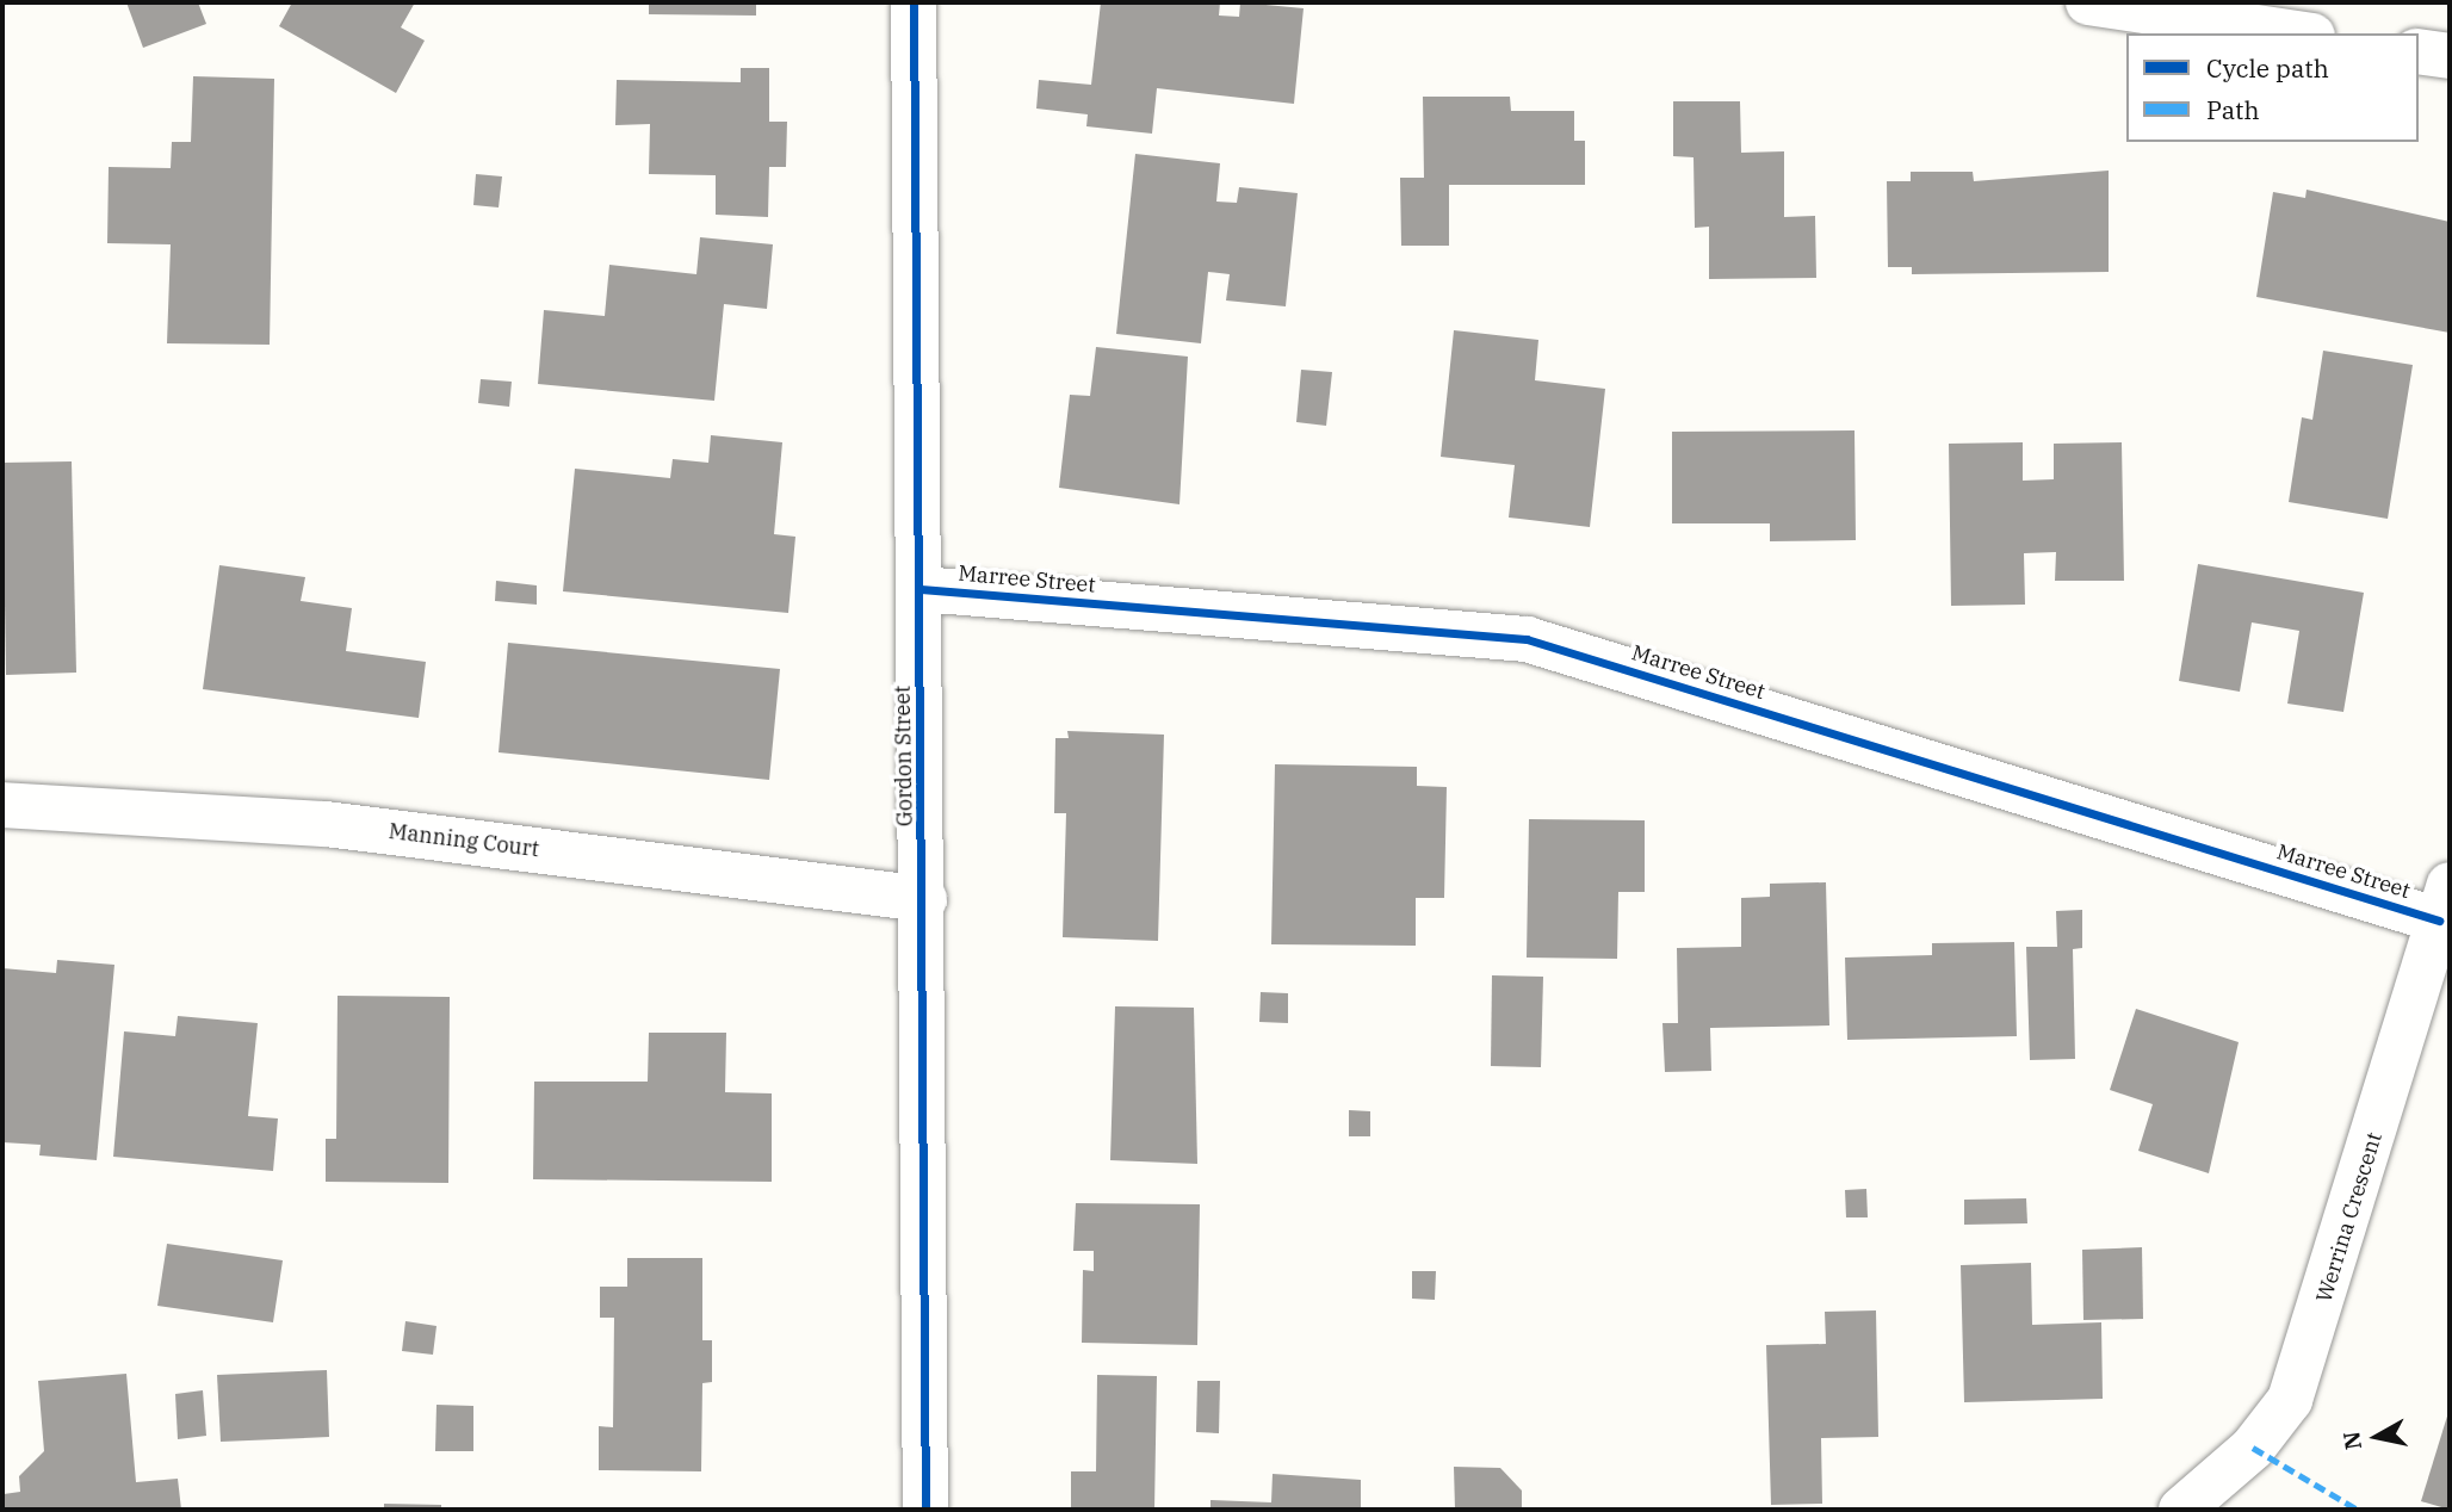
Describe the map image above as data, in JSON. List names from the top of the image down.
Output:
{
  "streets": {
    "street": [
      "Marree Street",
      "Gordon Street",
      "Manning Court",
      "Werrina Crescent"
    ]
  },
  "crossings": [
    ["Marree Street", "Gordon Street"],
    ["Marree Street", "Werrina Crescent"],
    ["Gordon Street", "Manning Court"]
  ],
  "legend": ["Cycle path", "Path"],
  "north": "left"
}
